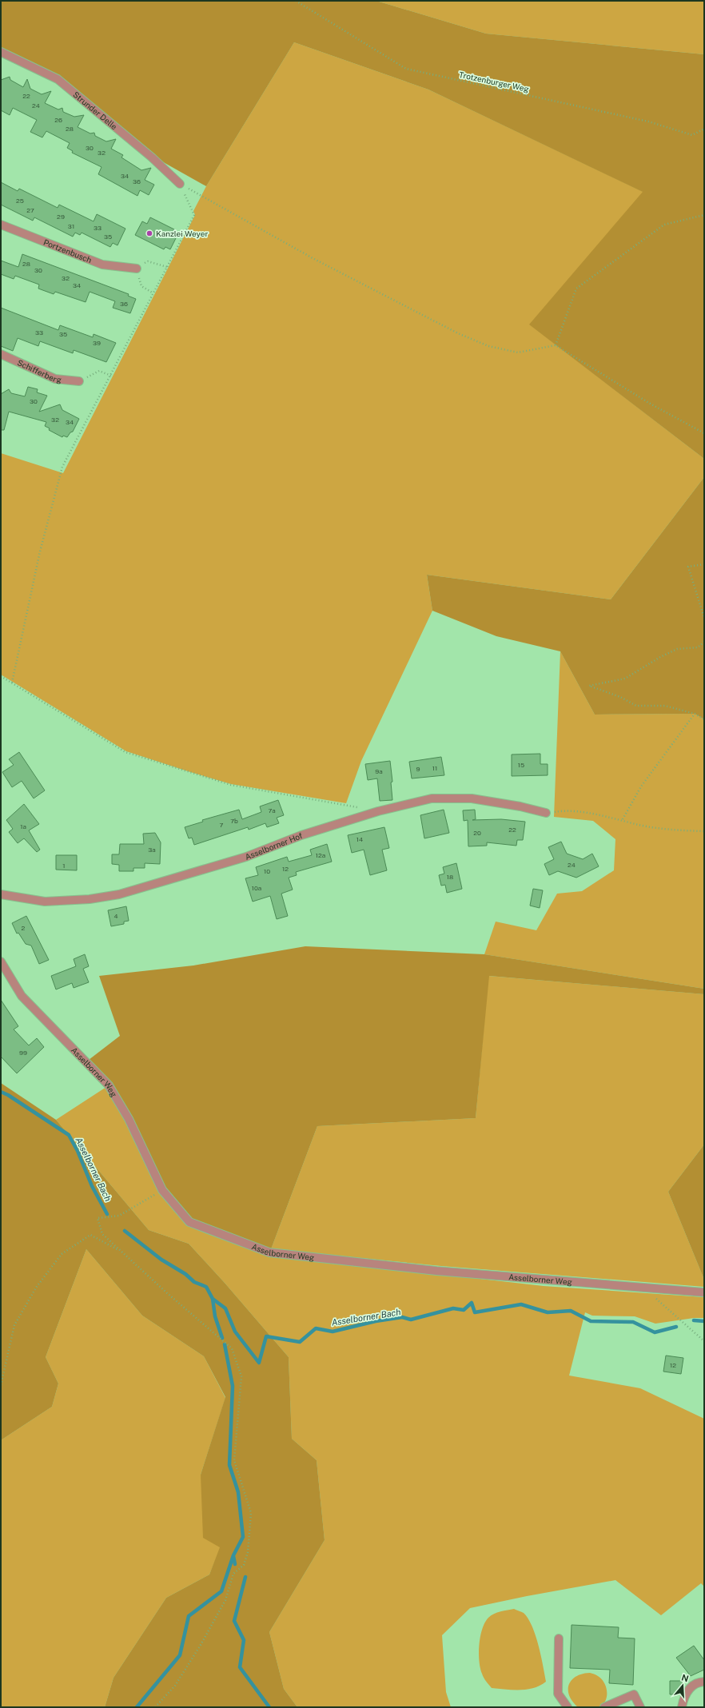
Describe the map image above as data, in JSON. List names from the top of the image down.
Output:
{
  "streets": {
    "street": [
      "Strunder Delle",
      "Portzenbusch",
      "Schifferberg",
      "Asselborner Hof",
      "Asselborner Weg"
    ],
    "path": ["Trotzenburger Weg"]
  },
  "water": ["Asselborner Bach"],
  "places": ["Kanzlei Weyer"],
  "house_numbers": [
    "22",
    "24",
    "26",
    "28",
    "30",
    "32",
    "34",
    "36",
    "25",
    "27",
    "29",
    "31",
    "33",
    "35",
    "28",
    "30",
    "32",
    "34",
    "36",
    "33",
    "35",
    "39",
    "30",
    "32",
    "34",
    "15",
    "11",
    "9",
    "9a",
    "7a",
    "7b",
    "7",
    "1a",
    "22",
    "20",
    "14",
    "3a",
    "12a",
    "24",
    "1",
    "12",
    "10",
    "18",
    "10a",
    "4",
    "2",
    "99",
    "12"
  ],
  "north": "top"
}
